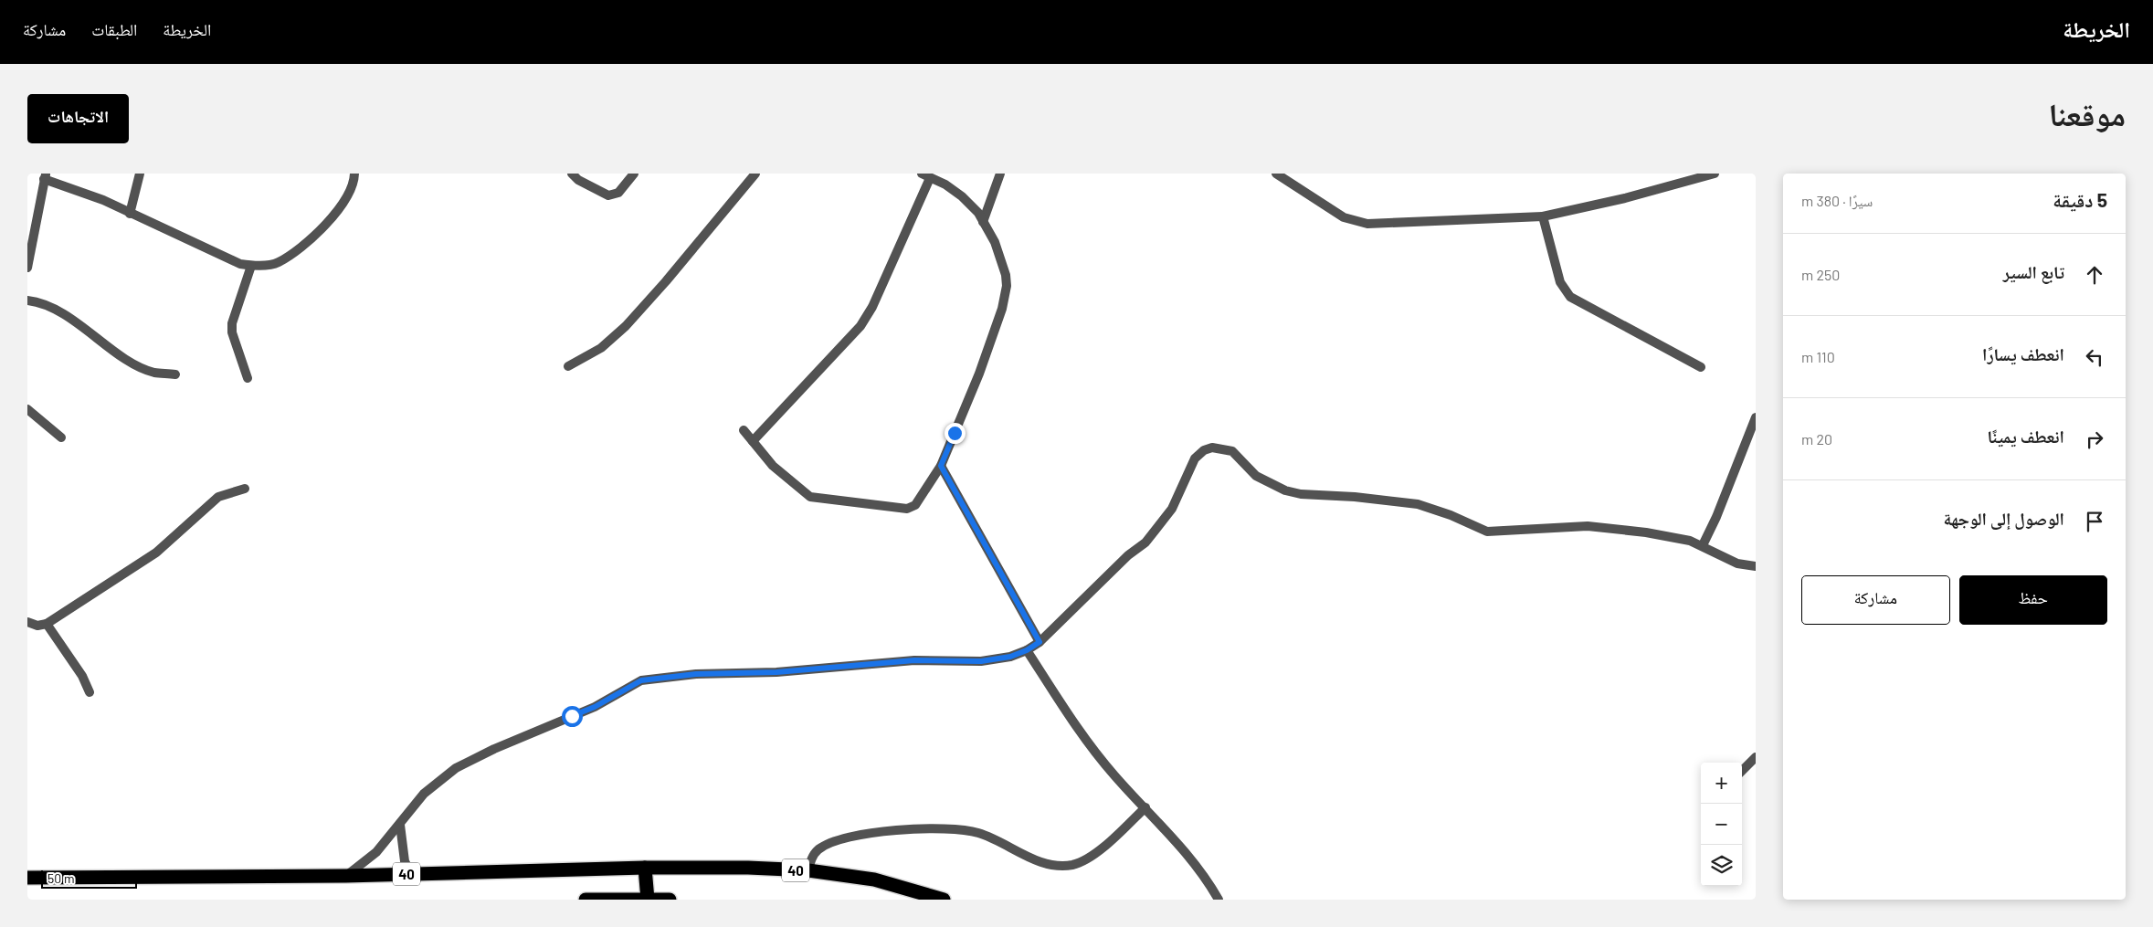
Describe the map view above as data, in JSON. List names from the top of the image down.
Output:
{
  "streets": {
    "highway": ["40"]
  },
  "scale_bar": "50 m",
  "page": {
    "header": "الخريطة",
    "nav": ["الخريطة", "الطبقات", "مشاركة"],
    "title": "موقعنا",
    "buttons": [
      "الاتجاهات",
      ["حفظ", "مشاركة"]
    ],
    "heading": ["5 دقيقة", "سيرًا · 380 m"],
    "list": [
      ["تابع السير", "250 m"],
      ["انعطف يسارًا", "110 m"],
      ["انعطف يمينًا", "20 m"],
      "الوصول إلى الوجهة"
    ],
    "map_buttons": ["+", "−"],
    "scale": "50 m"
  }
}
